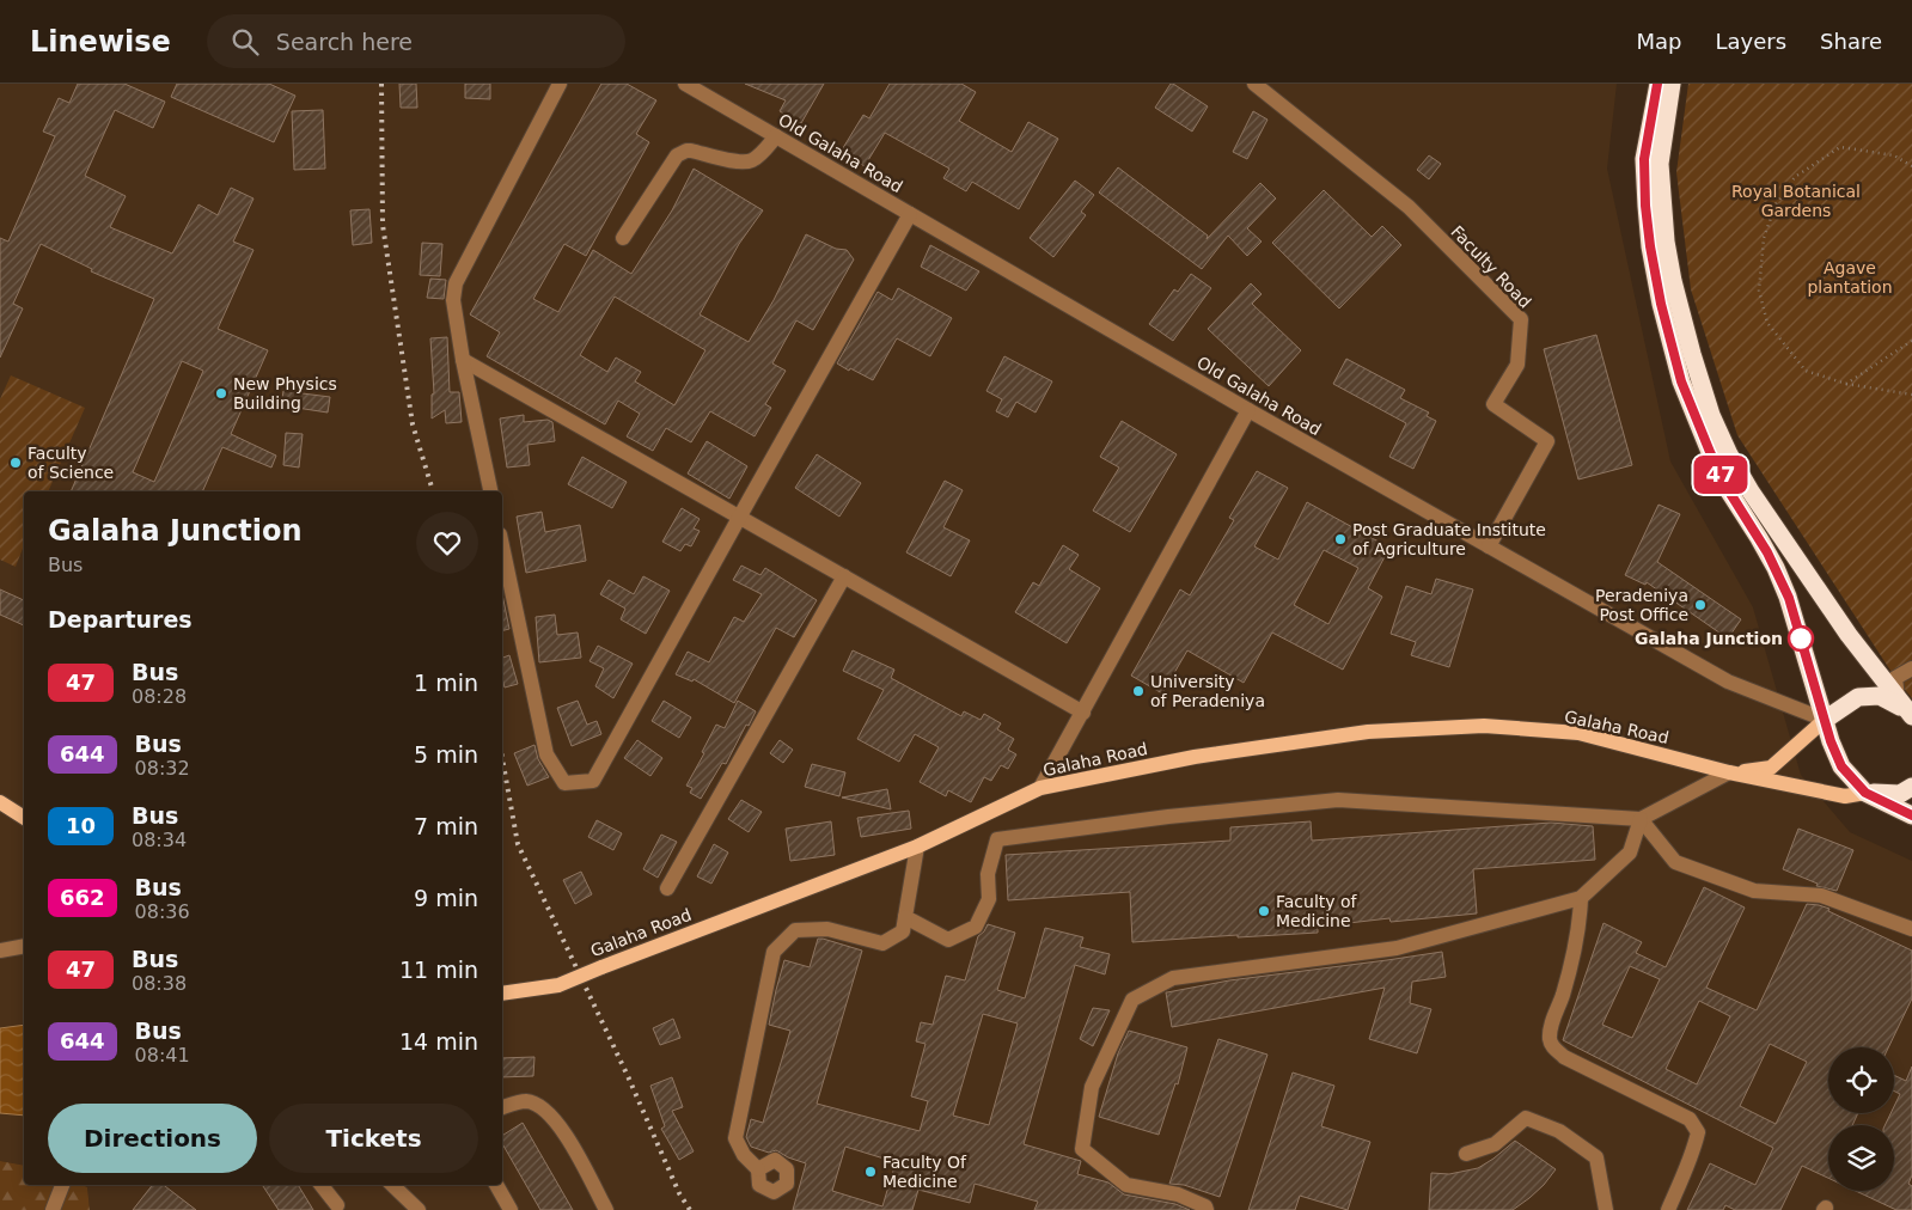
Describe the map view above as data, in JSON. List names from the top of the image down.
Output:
{
  "streets": {
    "main road": ["Galaha Road"],
    "street": ["Old Galaha Road", "Faculty Road"]
  },
  "crossings": [
    ["Old Galaha Road", "Faculty Road"],
    ["Old Galaha Road", "Galaha Road"]
  ],
  "parks": ["Royal Botanical Gardens", "Agave plantation"],
  "places": [
    "New Physics Building",
    "Faculty of Science",
    "Post Graduate Institute of Agriculture",
    "Peradeniya Post Office",
    "Galaha Junction",
    "University of Peradeniya",
    "Faculty of Medicine",
    "Faculty Of Medicine"
  ],
  "lines": ["bus line 47"],
  "page": {
    "header": "Linewise",
    "search": "Search here",
    "nav": ["Map", "Layers", "Share"],
    "on_map": "47",
    "heading": [
      ["Galaha Junction", "Bus"],
      "Departures"
    ],
    "list": [
      {
        "mark": "47",
        "name": "Bus",
        "note": "08:28",
        "value": "1 min"
      },
      {
        "mark": "644",
        "name": "Bus",
        "note": "08:32",
        "value": "5 min"
      },
      {
        "mark": "10",
        "name": "Bus",
        "note": "08:34",
        "value": "7 min"
      },
      {
        "mark": "662",
        "name": "Bus",
        "note": "08:36",
        "value": "9 min"
      },
      {
        "mark": "47",
        "name": "Bus",
        "note": "08:38",
        "value": "11 min"
      },
      {
        "mark": "644",
        "name": "Bus",
        "note": "08:41",
        "value": "14 min"
      }
    ],
    "buttons": ["Directions", "Tickets"]
  }
}
